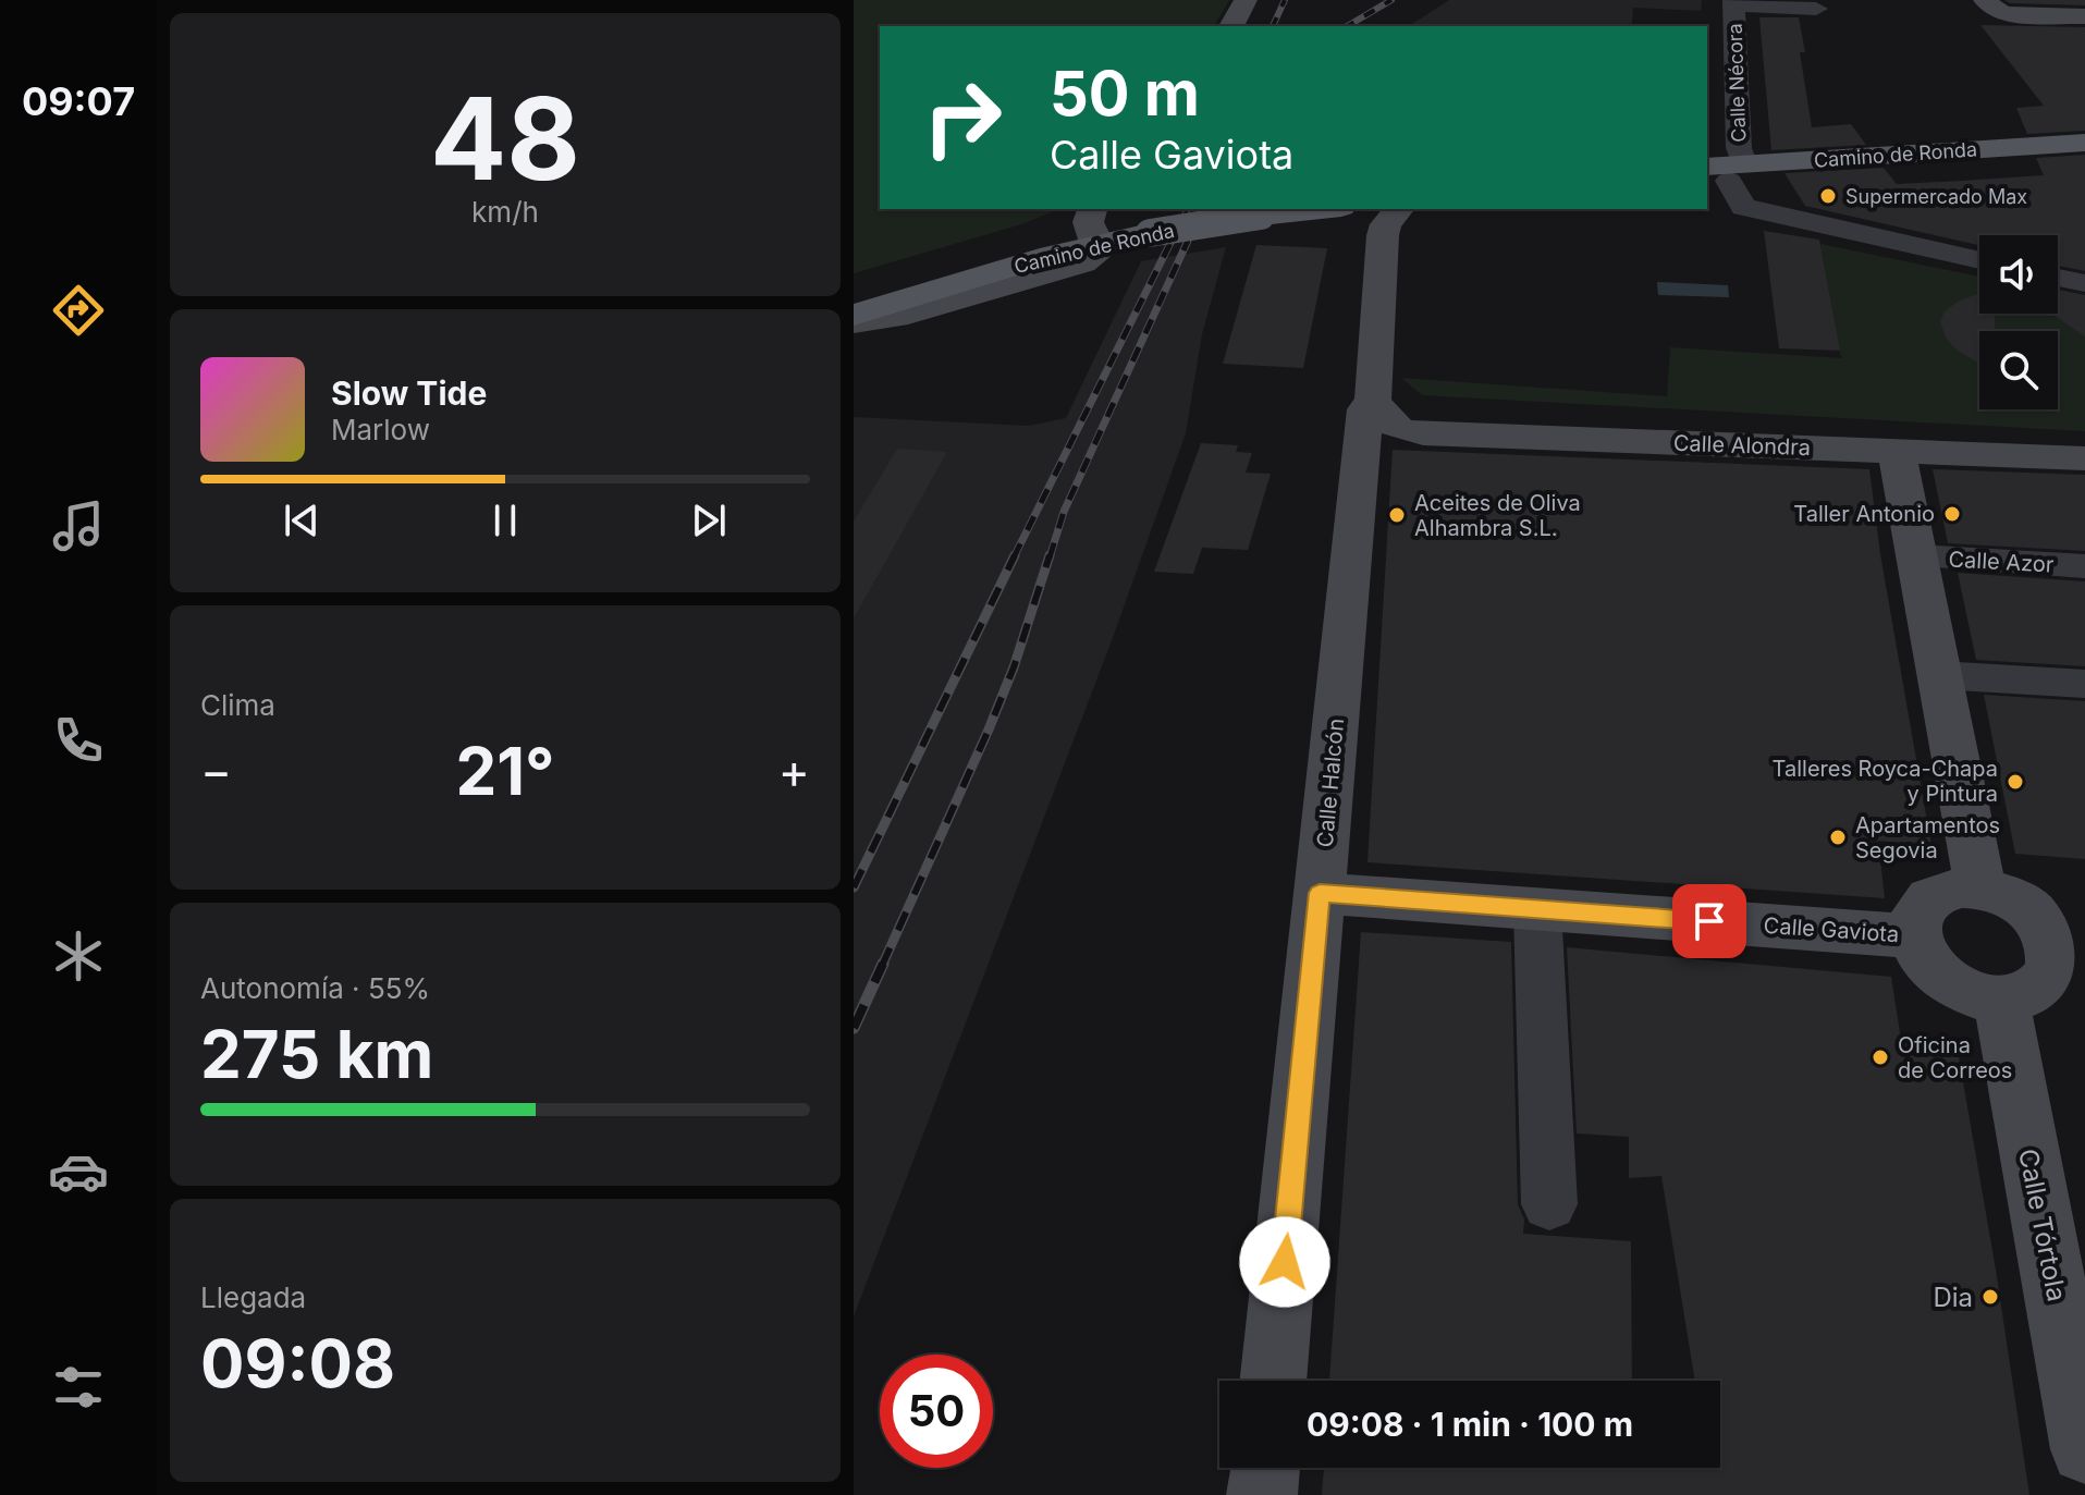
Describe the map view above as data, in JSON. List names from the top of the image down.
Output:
{
  "streets": {
    "main road": ["Camino de Ronda"],
    "street": [
      "Calle Nécora",
      "Calle Alondra",
      "Calle Azor",
      "Calle Halcón",
      "Calle Gaviota",
      "Calle Tórtola"
    ]
  },
  "crossings": [
    ["Calle Nécora", "Camino de Ronda"],
    ["Calle Alondra", "Calle Halcón"],
    ["Calle Halcón", "Calle Gaviota"],
    ["Calle Gaviota", "Calle Tórtola"]
  ],
  "places": [
    "Supermercado Max",
    "Taller Antonio",
    "Aceites de Oliva Alhambra S.L.",
    "Talleres Royca-Chapa y Pintura",
    "Apartamentos Segovia",
    "Oficina de Correos",
    "Dia"
  ],
  "page": {
    "tabs": "09:07",
    "tile": [
      ["48", "km/h"],
      "Clima",
      ["Autonomía · 55%", "275 km"],
      ["Llegada", "09:08"]
    ],
    "turn": ["50 m", "Calle Gaviota"],
    "song": ["Slow Tide", "Marlow"],
    "heat": ["−", "21°", "+"],
    "limit": "50",
    "trip": "09:08 · 1 min · 100 m"
  }
}
